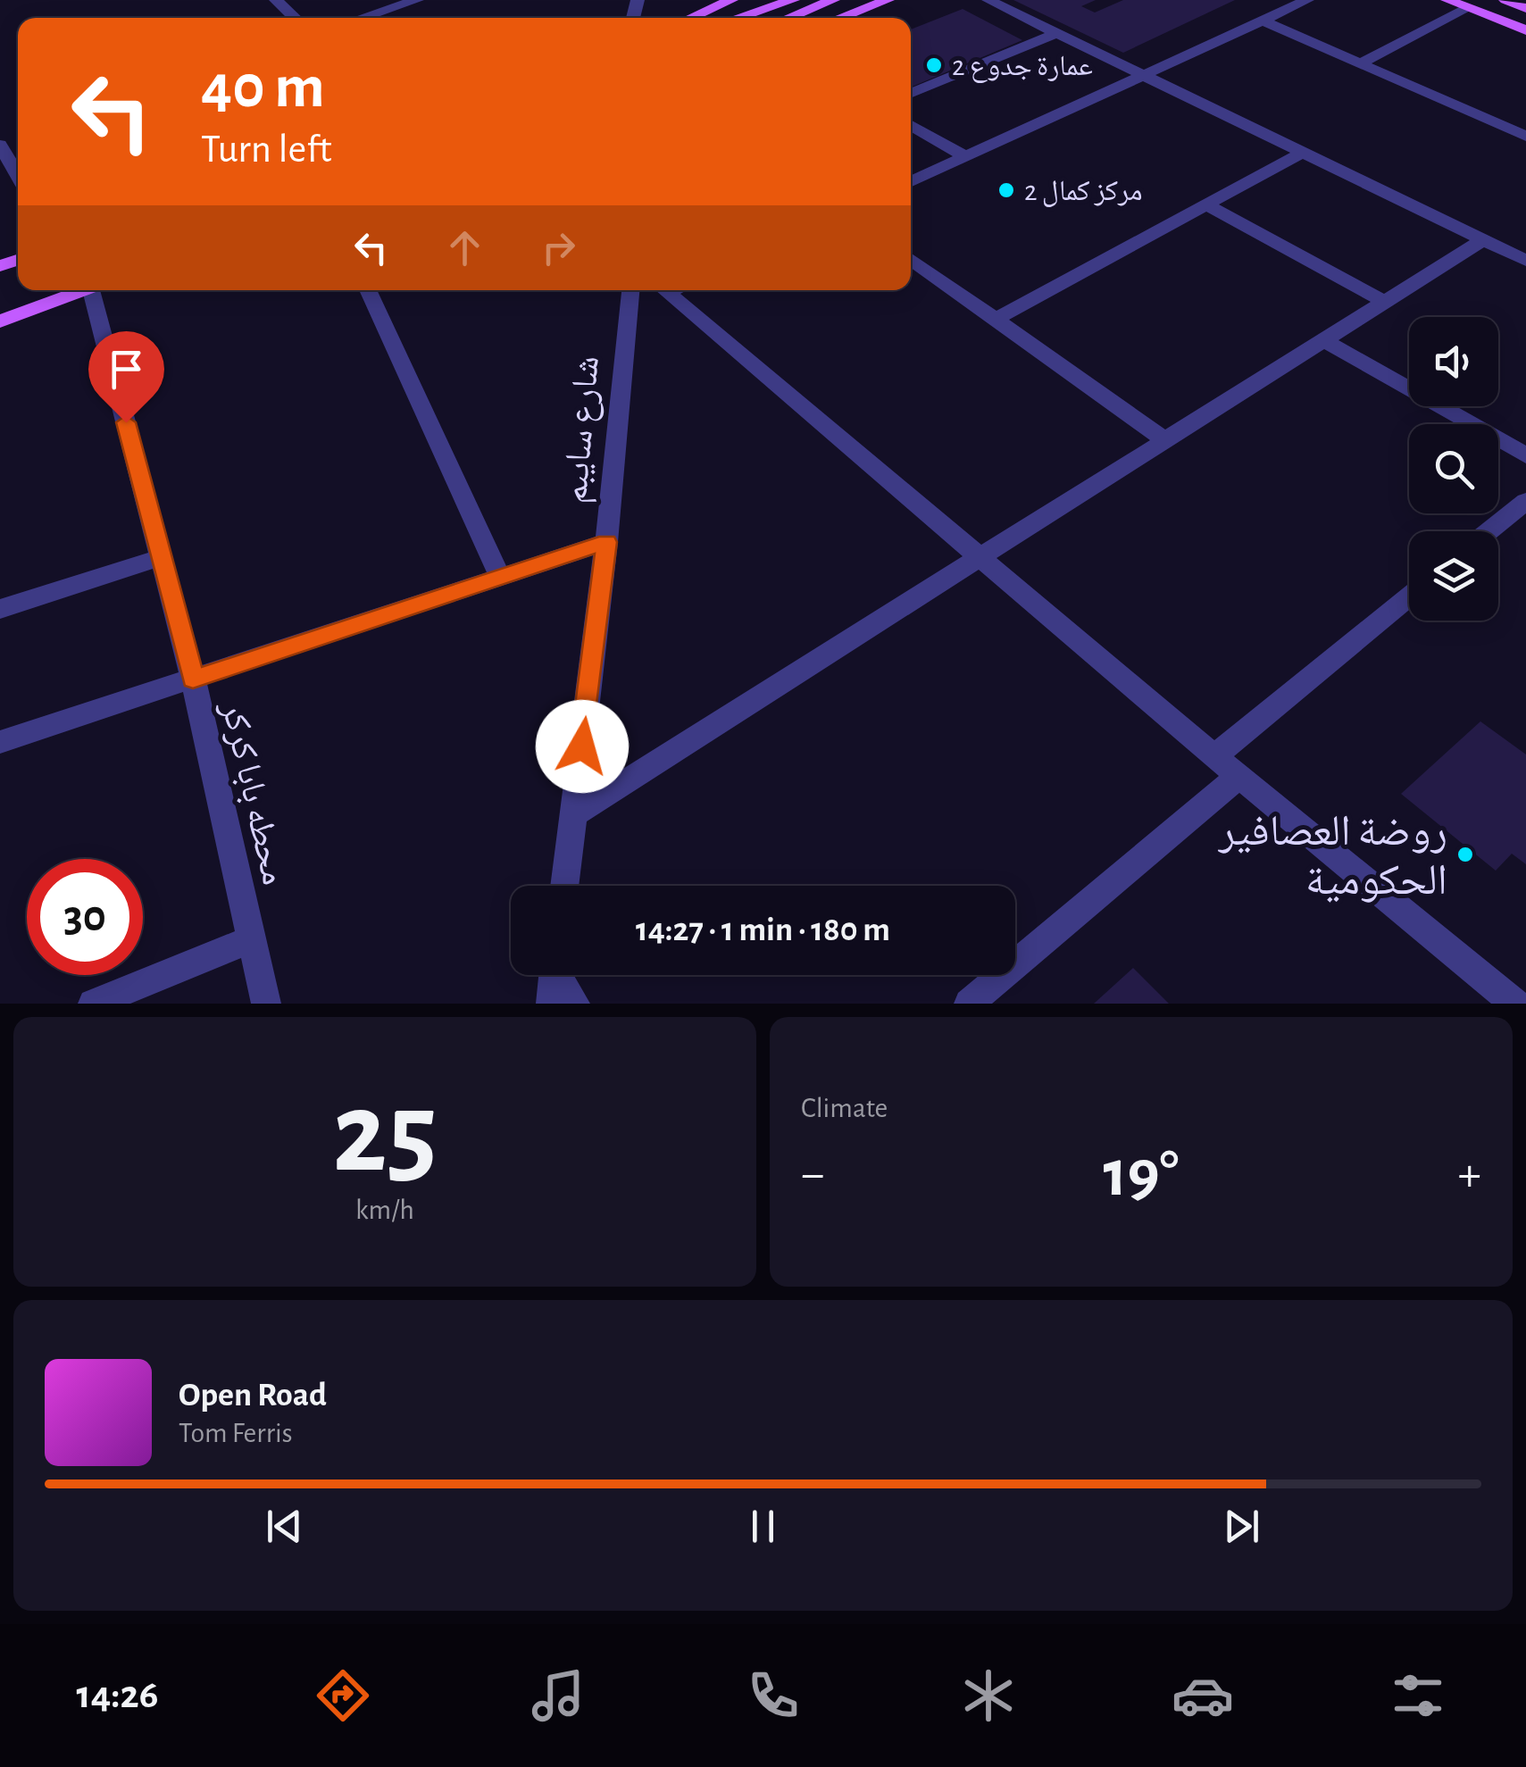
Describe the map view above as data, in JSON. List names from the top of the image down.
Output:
{
  "streets": {
    "street": ["شارع سايبم", "محطه بابا كركر"]
  },
  "places": ["عمارة جدوع 2", "مركز كمال 2", "روضة العصافير الحكومية"],
  "page": {
    "turn": ["40 m", "Turn left"],
    "limit": "30",
    "trip": "14:27 · 1 min · 180 m",
    "tile": [
      ["25", "km/h"],
      "Climate"
    ],
    "heat": ["−", "19°", "+"],
    "song": ["Open Road", "Tom Ferris"],
    "tabs": "14:26"
  }
}
